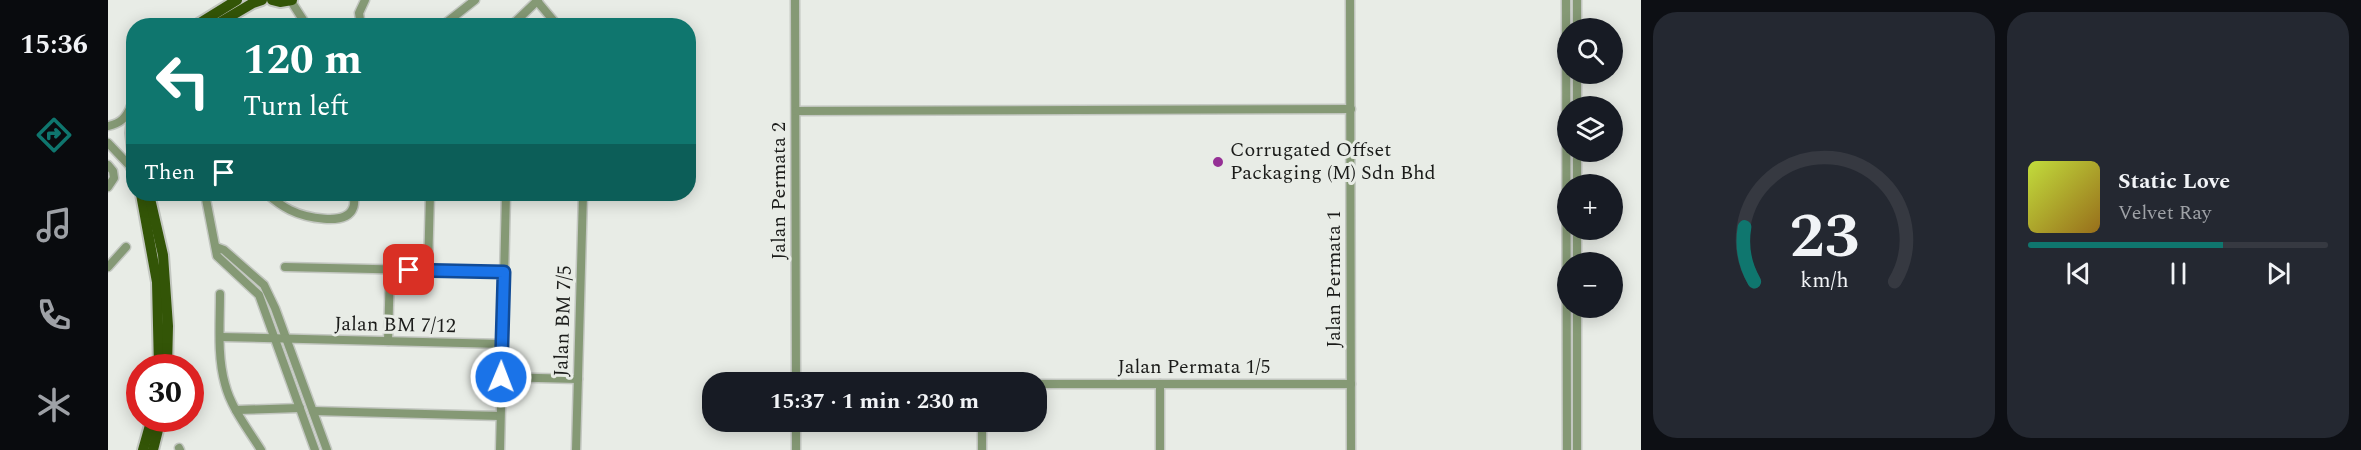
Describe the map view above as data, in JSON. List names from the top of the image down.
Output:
{
  "streets": {
    "street": [
      "Jalan Permata 2",
      "Jalan Permata 1",
      "Jalan BM 7/5",
      "Jalan BM 7/12",
      "Jalan Permata 1/5"
    ]
  },
  "crossings": [
    ["Jalan Permata 1", "Jalan Permata 1/5"]
  ],
  "places": ["Corrugated Offset Packaging (M) Sdn Bhd"],
  "page": {
    "tabs": "15:36",
    "map_buttons": ["+", "−"],
    "turn": ["120 m", "Turn left"],
    "then": "Then",
    "song": ["Static Love", "Velvet Ray"],
    "limit": "30",
    "trip": "15:37 · 1 min · 230 m",
    "gauge": ["23", "km/h"]
  }
}
